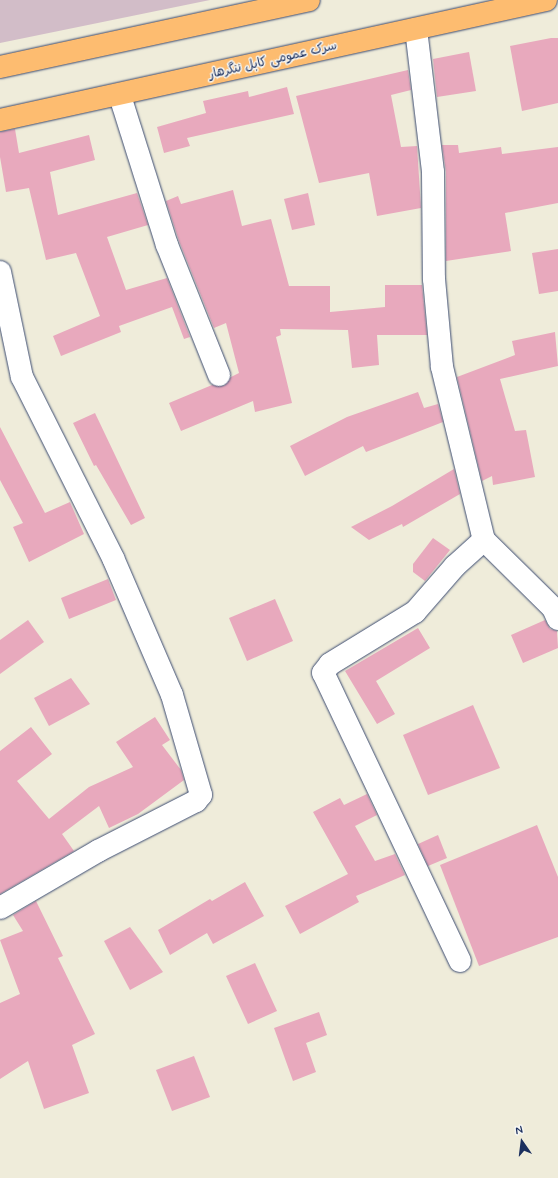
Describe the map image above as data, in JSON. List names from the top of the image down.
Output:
{
  "streets": {
    "highway": ["سرک عمومی کابل ننگرهار"]
  },
  "north": "top"
}
